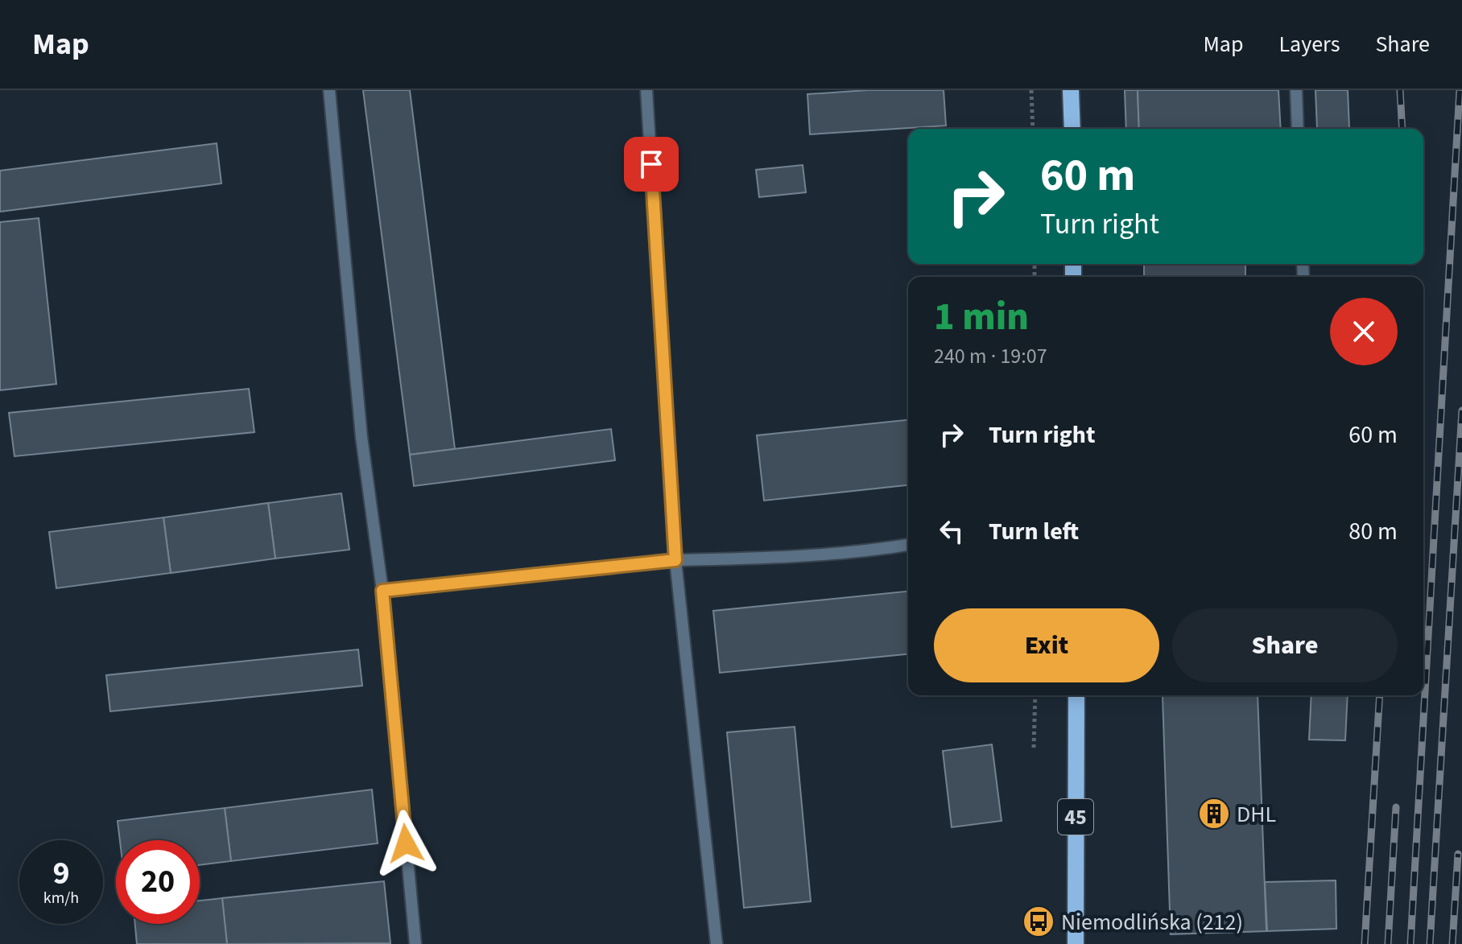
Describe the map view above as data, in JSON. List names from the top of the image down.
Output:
{
  "streets": {
    "main road": ["45"]
  },
  "places": {
    "building": ["DHL"],
    "bus stop": ["Niemodlińska (212)"]
  },
  "page": {
    "header": "Map",
    "nav": ["Map", "Layers", "Share"],
    "turn": ["60 m", "Turn right"],
    "heading": ["1 min", "240 m · 19:07"],
    "list": [
      {
        "name": "Turn right",
        "value": "60 m"
      },
      {
        "name": "Turn left",
        "value": "80 m"
      }
    ],
    "buttons": ["Exit", "Share"],
    "speed": "9 km/h",
    "limit": "20"
  }
}
